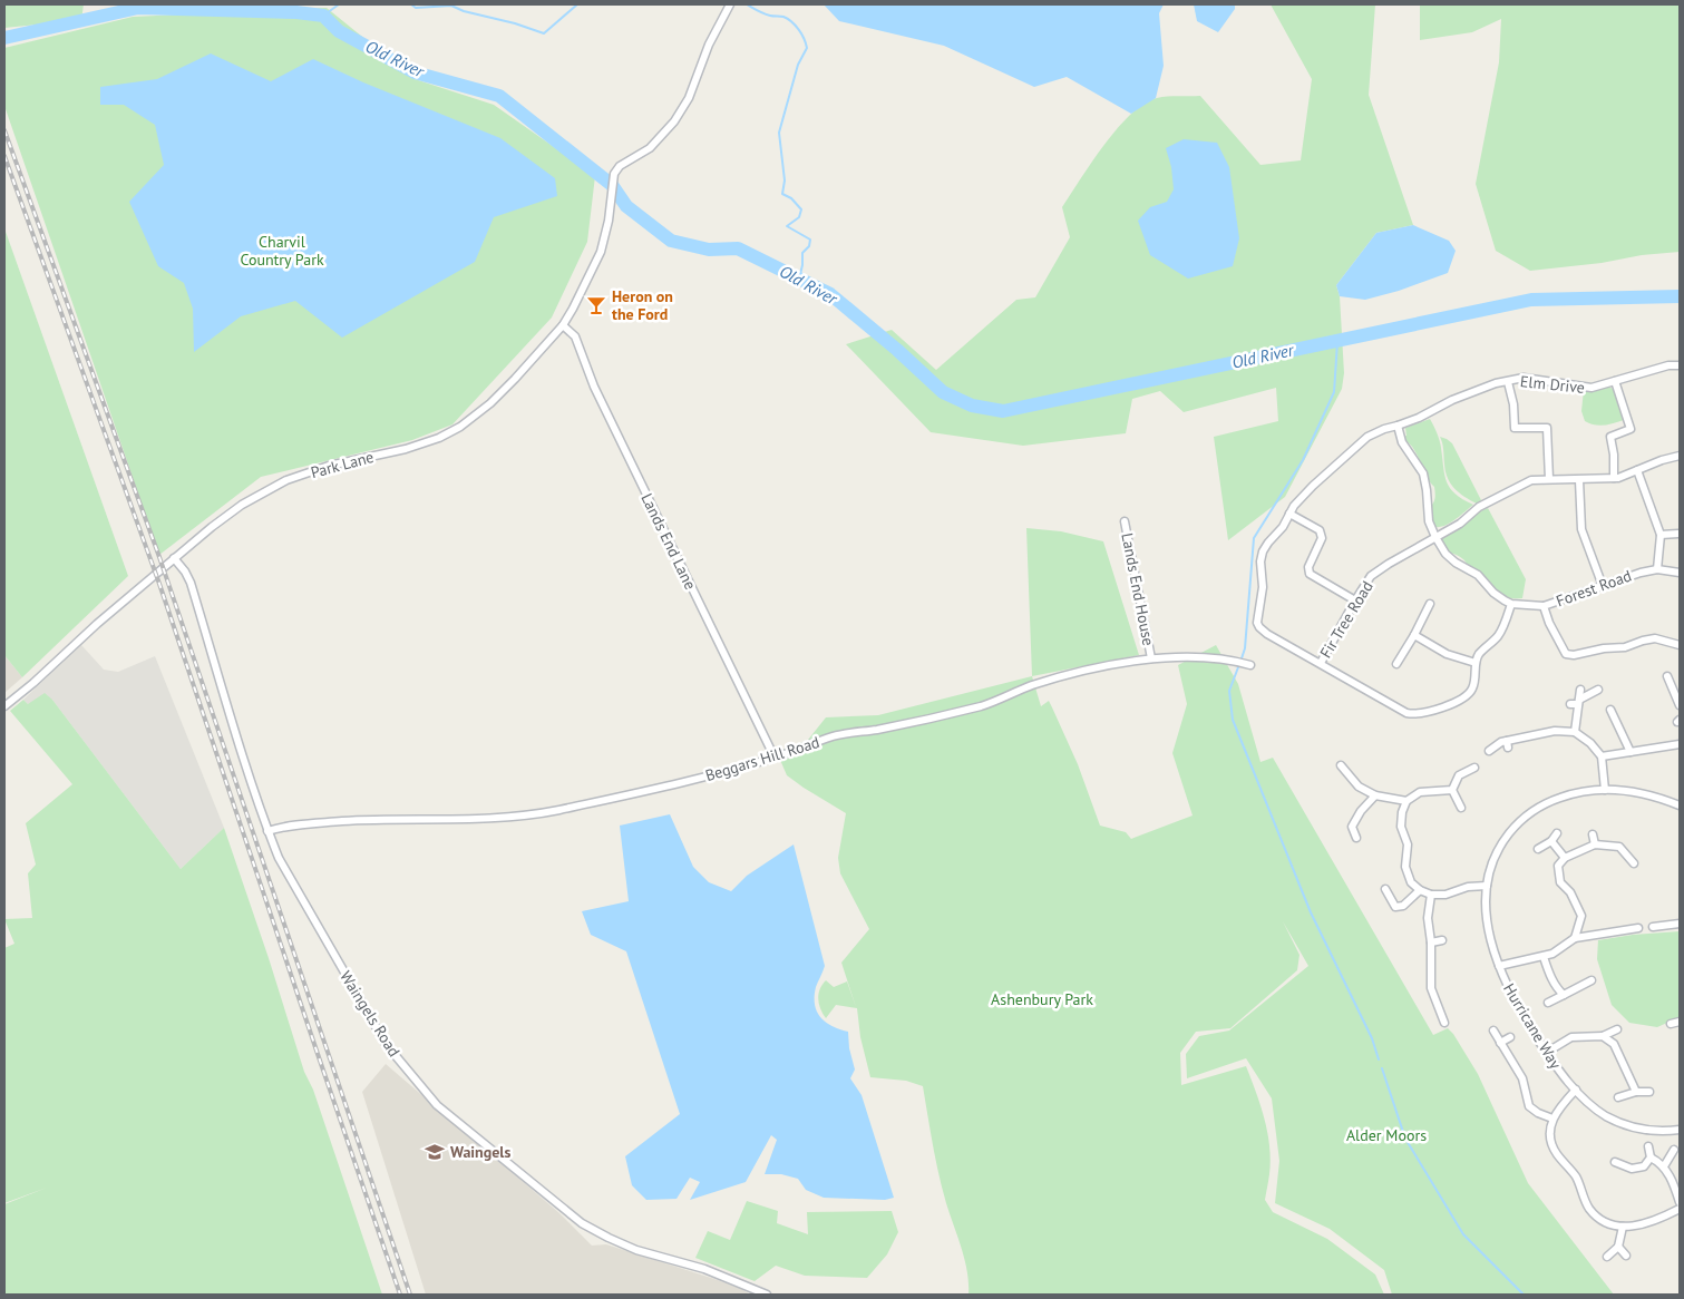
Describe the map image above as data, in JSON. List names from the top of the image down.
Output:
{
  "streets": {
    "street": [
      "Elm Drive",
      "Park Lane",
      "Lands End Lane",
      "Forest Road",
      "Lands End House",
      "Fir Tree Road",
      "Beggars Hill Road",
      "Waingels Road",
      "Hurricane Way"
    ]
  },
  "crossings": [
    ["Elm Drive", "Fir Tree Road"],
    ["Park Lane", "Lands End Lane"],
    ["Park Lane", "Waingels Road"],
    ["Lands End Lane", "Beggars Hill Road"],
    ["Lands End House", "Beggars Hill Road"],
    ["Beggars Hill Road", "Waingels Road"]
  ],
  "water": ["Old River"],
  "parks": ["Charvil Country Park", "Ashenbury Park", "Alder Moors"],
  "places": {
    "bar": ["Heron on the Ford"],
    "school or university": ["Waingels"]
  }
}
